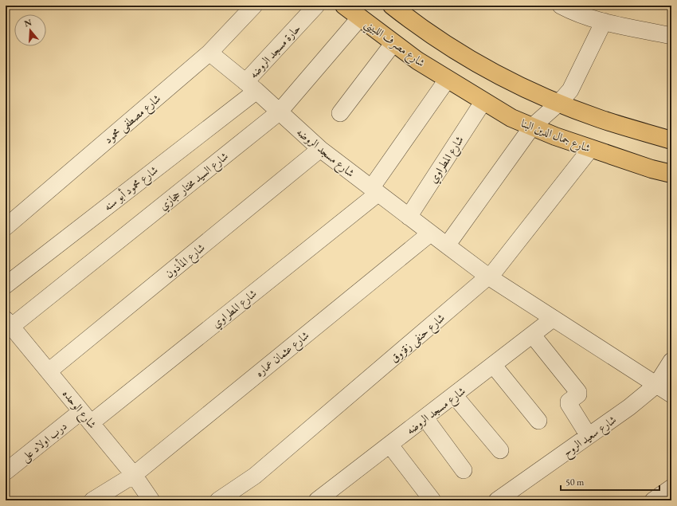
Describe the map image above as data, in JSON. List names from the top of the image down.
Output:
{
  "streets": {
    "main road": ["شارع مصرف اللبيني", "شارع جمال الدين البنا"],
    "street": [
      "حارة مسجد الروضه",
      "شارع مصطفى محمود",
      "شارع مسجد الروضه",
      "شارع المطراوي",
      "شارع السيد مختار حجازي",
      "شارع محمود أبو سنه",
      "شارع المأذون",
      "شارع حنفى زقزوق",
      "شارع عثمان عماره",
      "شارع الوحده",
      "شارع سعيد الروح",
      "درب اولاد على"
    ]
  },
  "crossings": [
    ["شارع مصرف اللبيني", "شارع جمال الدين البنا"],
    ["شارع مصرف اللبيني", "شارع المطراوي"],
    ["شارع مصرف اللبيني", "شارع السيد مختار حجازي"],
    ["حارة مسجد الروضه", "شارع مسجد الروضه"],
    ["حارة مسجد الروضه", "شارع محمود أبو سنه"],
    ["شارع مصطفى محمود", "شارع مسجد الروضه"],
    ["شارع جمال الدين البنا", "شارع المطراوي"],
    ["شارع جمال الدين البنا", "شارع حنفى زقزوق"],
    ["شارع مسجد الروضه", "شارع المطراوي"],
    ["شارع مسجد الروضه", "شارع السيد مختار حجازي"],
    ["شارع مسجد الروضه", "شارع محمود أبو سنه"],
    ["شارع مسجد الروضه", "شارع المأذون"],
    ["شارع مسجد الروضه", "شارع حنفى زقزوق"],
    ["شارع مسجد الروضه", "شارع عثمان عماره"],
    ["شارع مسجد الروضه", "شارع سعيد الروح"],
    ["شارع المطراوي", "شارع الوحده"],
    ["شارع المطراوي", "درب اولاد على"],
    ["شارع السيد مختار حجازي", "شارع الوحده"],
    ["شارع المأذون", "شارع الوحده"],
    ["شارع عثمان عماره", "شارع الوحده"],
    ["شارع الوحده", "درب اولاد على"]
  ],
  "scale_bar": "50 m",
  "north": "top"
}
